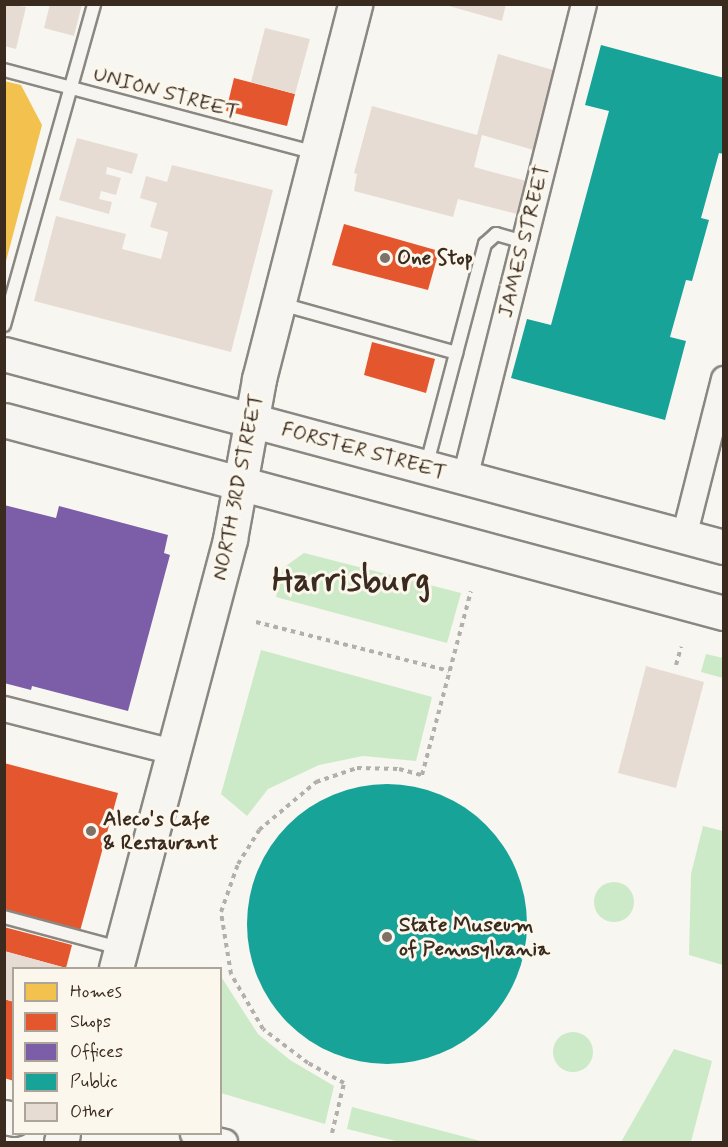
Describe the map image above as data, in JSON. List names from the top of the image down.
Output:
{
  "streets": {
    "main road": ["FORSTER STREET", "NORTH 3RD STREET"],
    "street": ["JAMES STREET"],
    "lane": ["UNION STREET"]
  },
  "crossings": [
    ["UNION STREET", "NORTH 3RD STREET"],
    ["JAMES STREET", "FORSTER STREET"],
    ["FORSTER STREET", "NORTH 3RD STREET"]
  ],
  "districts": ["Harrisburg"],
  "places": ["One Stop", "Aleco's Cafe & Restaurant", "State Museum of Pennsylvania"],
  "legend": [
    "Homes",
    "Shops",
    "Offices",
    "Public",
    "Other"
  ]
}
